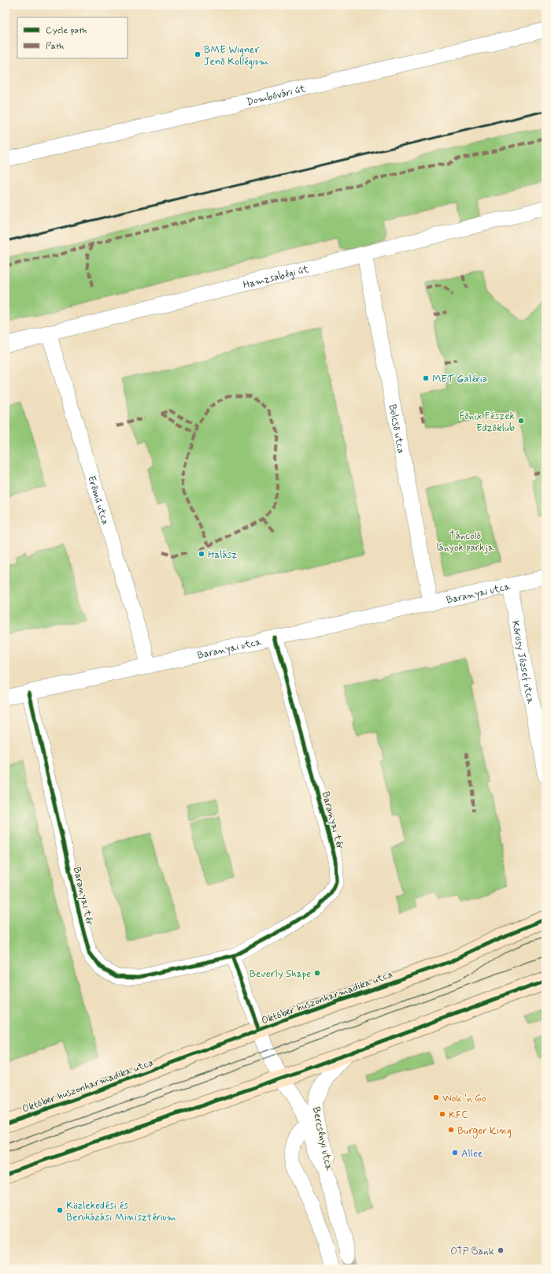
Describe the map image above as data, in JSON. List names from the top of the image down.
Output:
{
  "streets": {
    "main road": ["Október huszonharmadika utca"],
    "street": [
      "Dombóvári út",
      "Hamzsabégi út",
      "Bölcső utca",
      "Erőmű utca",
      "Baranyai utca",
      "Kőrösy József utca",
      "Baranyai tér",
      "Bercsényi utca"
    ]
  },
  "crossings": [
    ["Hamzsabégi út", "Bölcső utca"],
    ["Hamzsabégi út", "Erőmű utca"],
    ["Bölcső utca", "Baranyai utca"],
    ["Erőmű utca", "Baranyai utca"],
    ["Baranyai utca", "Kőrösy József utca"],
    ["Baranyai utca", "Baranyai tér"],
    ["Október huszonharmadika utca", "Bercsényi utca"]
  ],
  "parks": ["Táncoló lányok parkja"],
  "places": [
    "BME Wigner Jenő Kollégium",
    "MET Galéria",
    "Főnix Fészek Edzőklub",
    "Halász",
    "Beverly Shape",
    "Wok 'n Go",
    "KFC",
    "Burger King",
    "Allee",
    "Közlekedési és Beruházási Minisztérium",
    "OTP Bank"
  ],
  "legend": ["Cycle path", "Path"]
}
